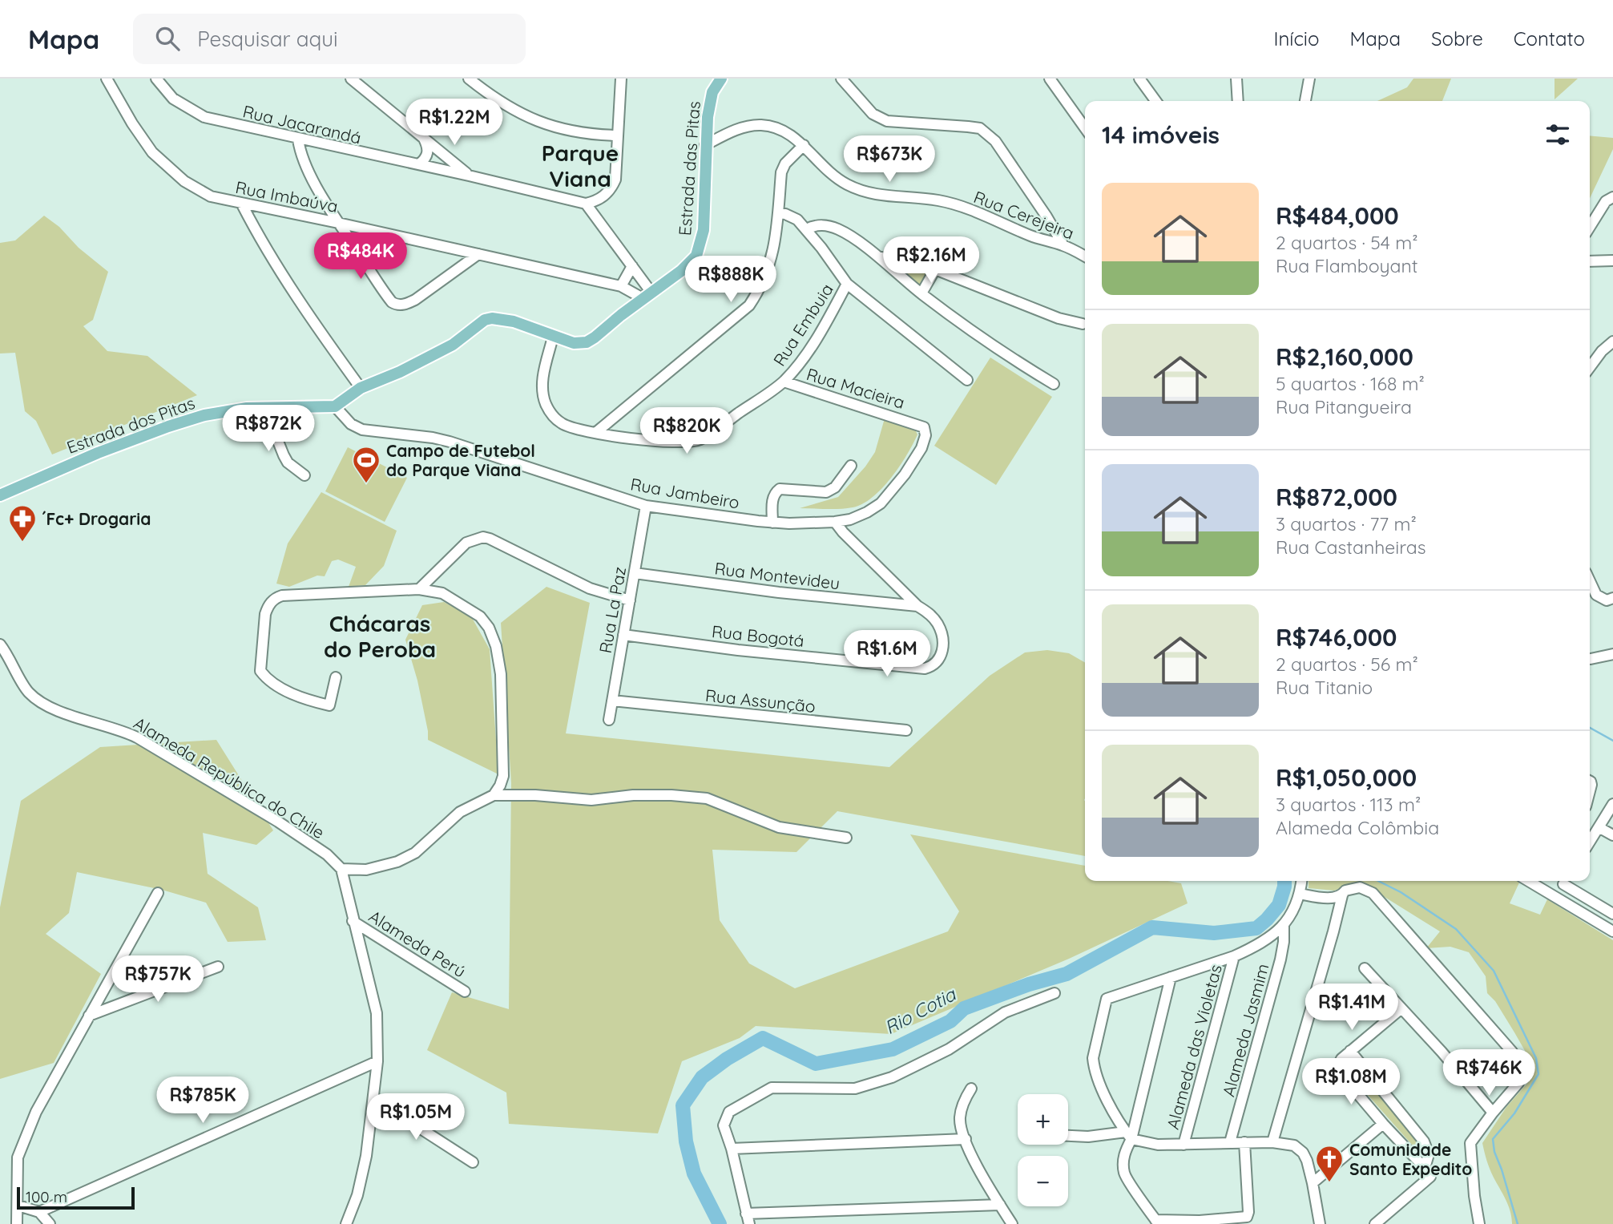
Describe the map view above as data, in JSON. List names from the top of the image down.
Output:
{
  "streets": {
    "main road": ["Estrada das Pitas", "Estrada dos Pitas"],
    "street": [
      "Rua Jacarandá",
      "Rua Imbaúva",
      "Rua Cerejeira",
      "Rua Embuia",
      "Rua Macieira",
      "Rua Jambeiro",
      "Rua Montevideu",
      "Rua La Paz",
      "Rua Bogotá",
      "Rua Assunção",
      "Alameda República do Chile",
      "Alameda Perú",
      "Alameda Jasmim",
      "Alameda das Violetas"
    ]
  },
  "crossings": [
    ["Estrada das Pitas", "Rua Imbaúva"],
    ["Estrada das Pitas", "Rua Cerejeira"],
    ["Estrada das Pitas", "Rua Embuia"],
    ["Rua Embuia", "Rua Macieira"],
    ["Rua Macieira", "Rua Jambeiro"],
    ["Estrada dos Pitas", "Rua Jambeiro"],
    ["Rua Jambeiro", "Rua La Paz"],
    ["Rua Jambeiro", "Rua Bogotá"],
    ["Rua Montevideu", "Rua La Paz"],
    ["Rua Montevideu", "Rua Bogotá"],
    ["Rua La Paz", "Rua Bogotá"],
    ["Rua La Paz", "Rua Assunção"]
  ],
  "districts": ["Parque Viana", "Chácaras do Peroba"],
  "water": ["Rio Cotia"],
  "places": {
    "sports": ["Campo de Futebol do Parque Viana"],
    "pharmacy": ["´Fc+ Drogaria"],
    "church": ["Comunidade Santo Expedito"]
  },
  "scale_bar": "100 m",
  "page": {
    "header": "Mapa",
    "search": "Pesquisar aqui",
    "nav": [
      "Início",
      "Mapa",
      "Sobre",
      "Contato"
    ],
    "price": [
      "R$1.22M",
      "R$673K",
      "R$484K",
      "R$2.16M",
      "R$888K",
      "R$872K",
      "R$820K",
      "R$1.6M",
      "R$757K",
      "R$1.41M",
      "R$746K",
      "R$1.08M",
      "R$785K",
      "R$1.05M"
    ],
    "heading": "14 imóveis",
    "list": [
      {
        "name": "R$484,000",
        "note": "2 quartos · 54 m² · Rua Flamboyant"
      },
      {
        "name": "R$2,160,000",
        "note": "5 quartos · 168 m² · Rua Pitangueira"
      },
      {
        "name": "R$872,000",
        "note": "3 quartos · 77 m² · Rua Castanheiras"
      },
      {
        "name": "R$746,000",
        "note": "2 quartos · 56 m² · Rua Titanio"
      },
      {
        "name": "R$1,050,000",
        "note": "3 quartos · 113 m² · Alameda Colômbia"
      }
    ],
    "map_buttons": ["+", "−"],
    "scale": "100 m"
  }
}
